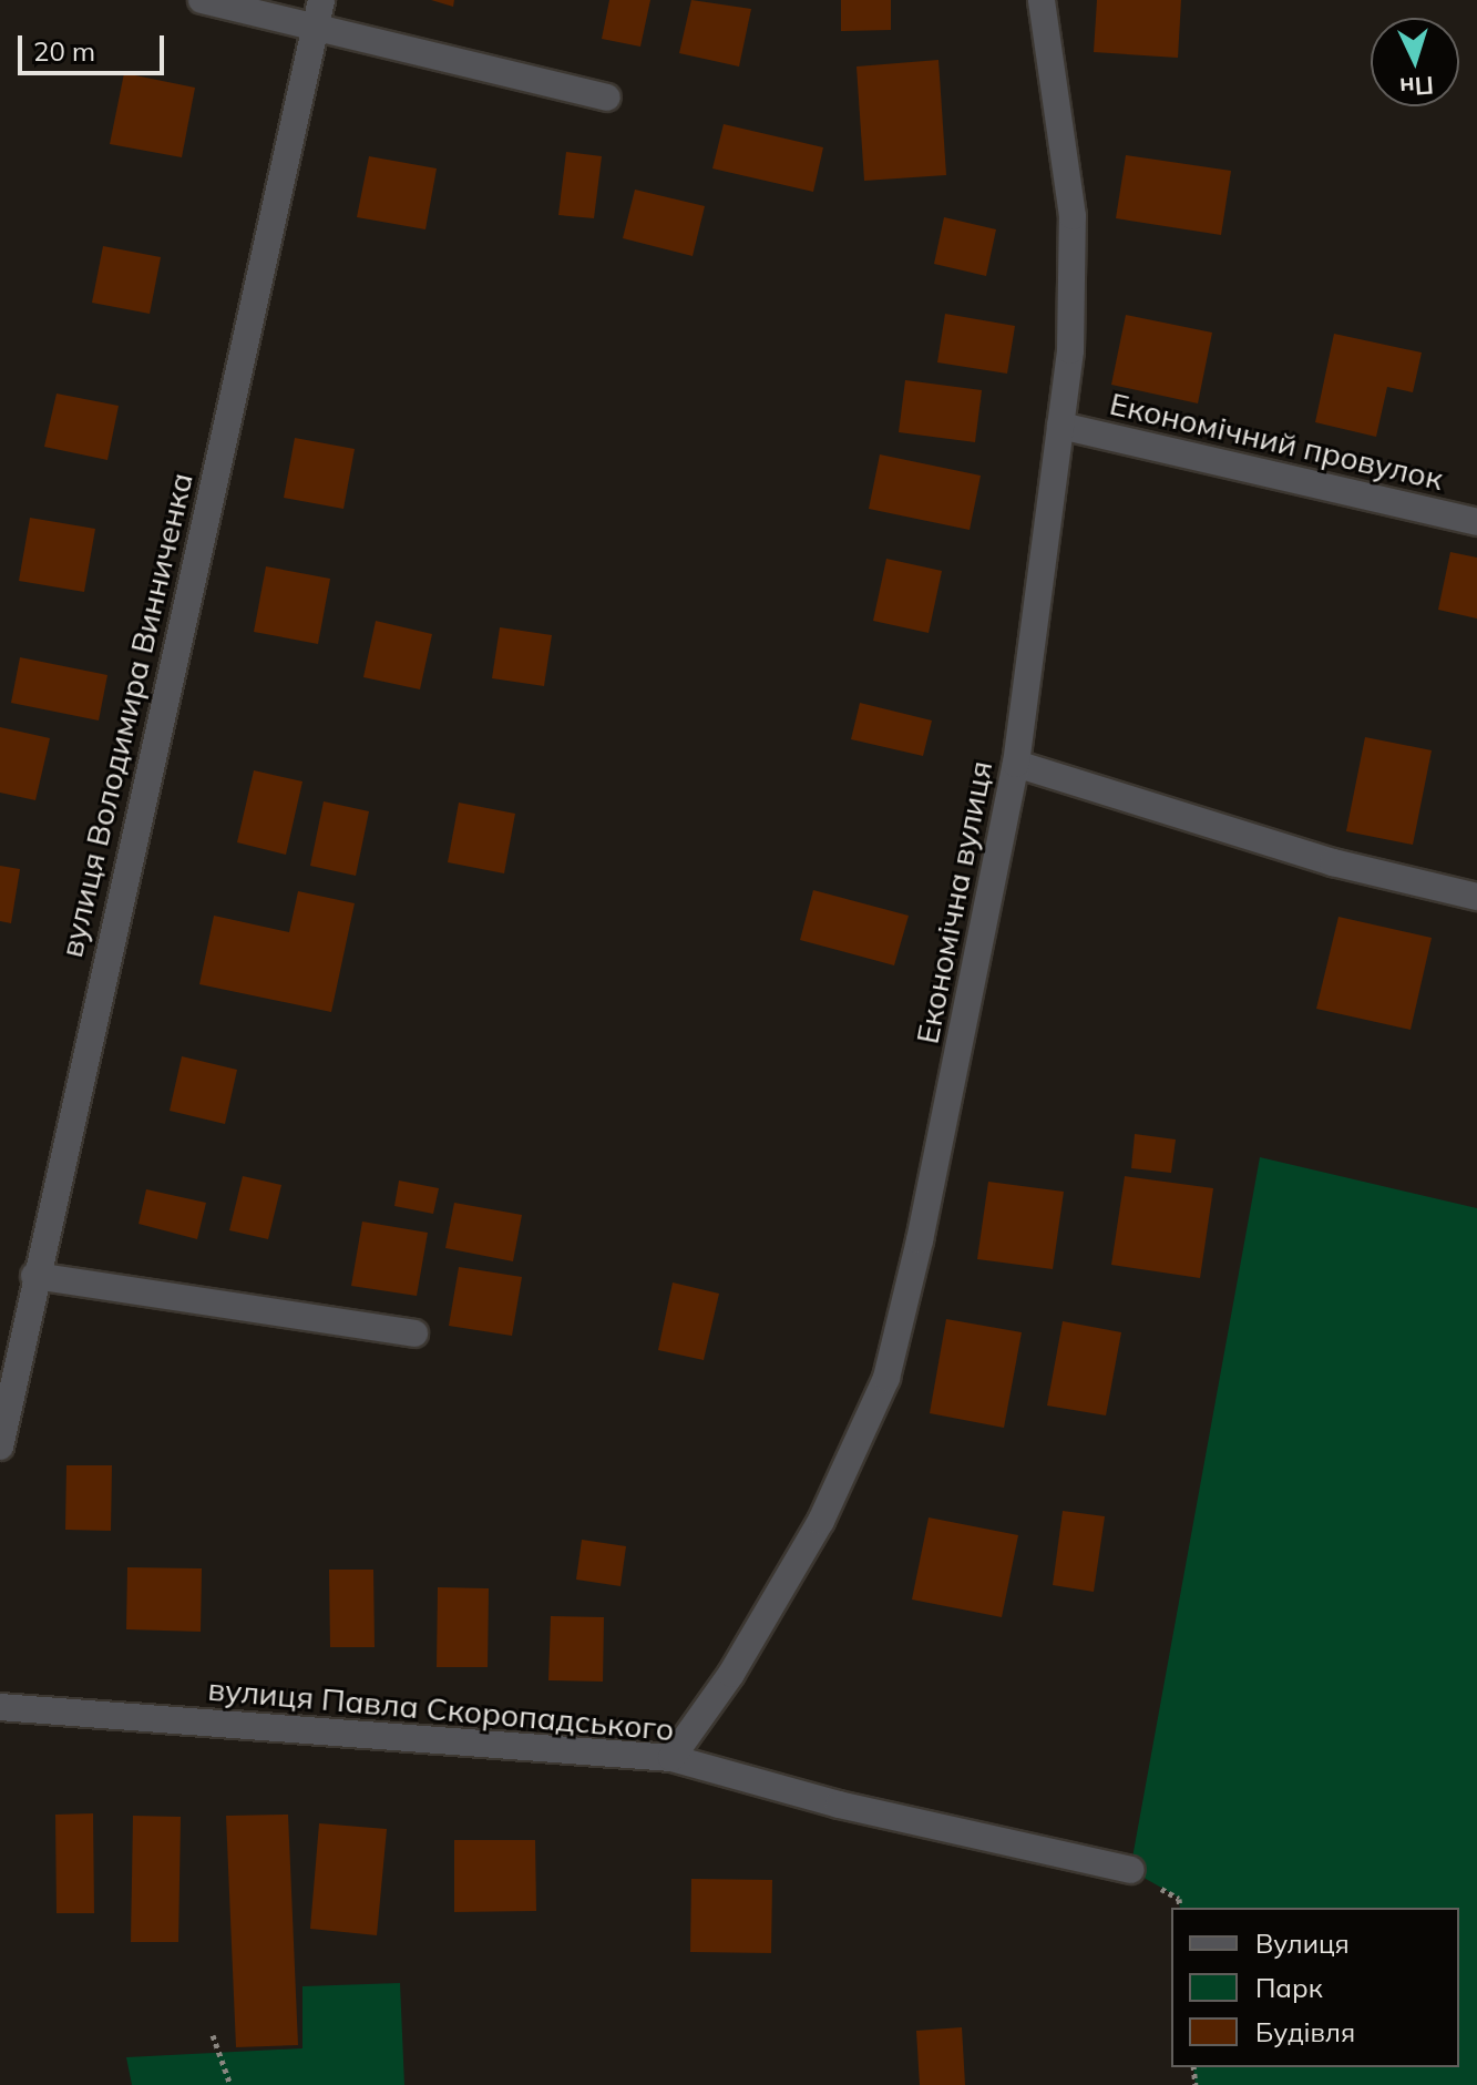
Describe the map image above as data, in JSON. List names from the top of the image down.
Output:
{
  "streets": {
    "street": [
      "Економічний провулок",
      "вулиця Володимира Винниченка",
      "Економічна вулиця",
      "вулиця Павла Скоропадського"
    ]
  },
  "crossings": [
    ["Економічний провулок", "Економічна вулиця"],
    ["Економічна вулиця", "вулиця Павла Скоропадського"]
  ],
  "legend": ["Вулиця", "Парк", "Будівля"],
  "scale_bar": "20 m",
  "north": "bottom"
}
